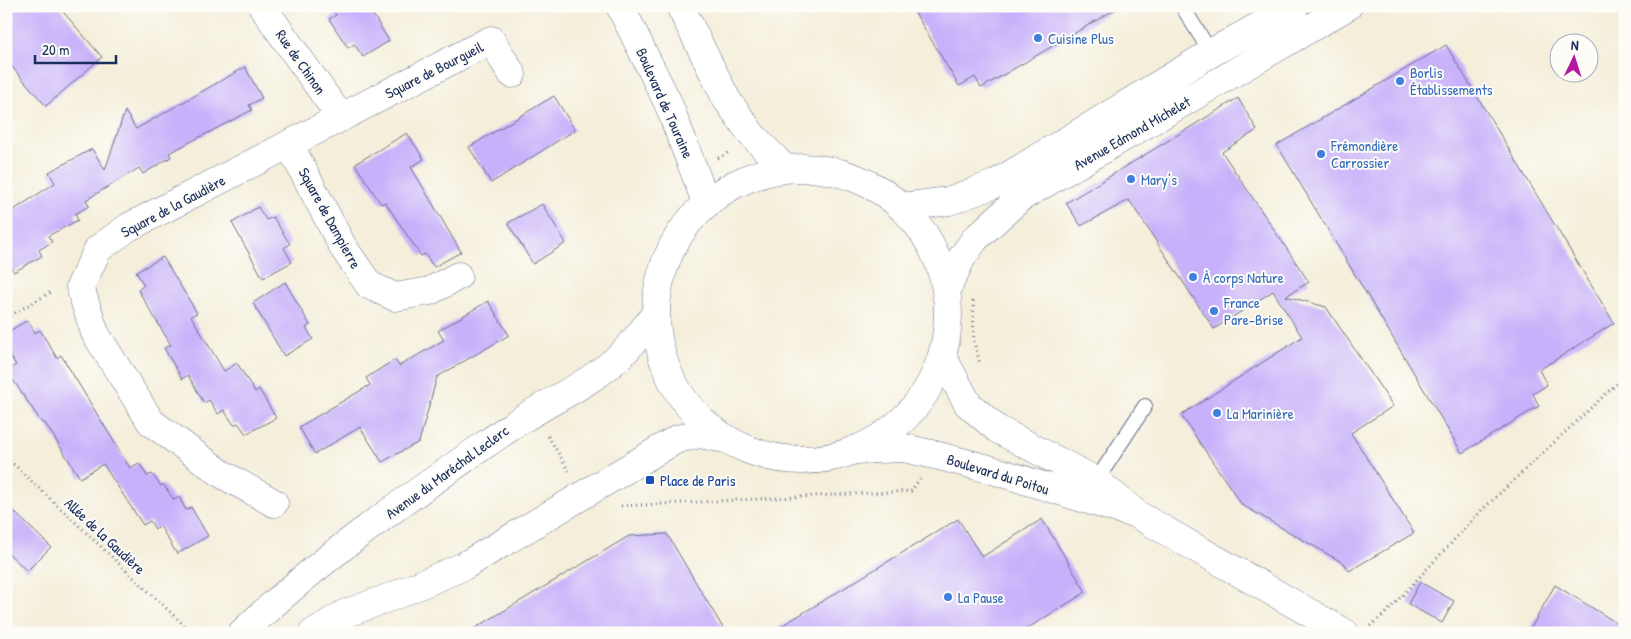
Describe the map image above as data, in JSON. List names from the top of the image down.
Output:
{
  "streets": {
    "main road": [
      "Rue de Chinon",
      "Square de Bourgueil",
      "Boulevard de Touraine",
      "Avenue Edmond Michelet",
      "Square de la Gaudière",
      "Square de Dampierre",
      "Avenue du Maréchal Leclerc",
      "Boulevard du Poitou"
    ],
    "path": ["Allée de la Gaudière"]
  },
  "crossings": [
    ["Rue de Chinon", "Square de Bourgueil"],
    ["Rue de Chinon", "Square de la Gaudière"],
    ["Square de Bourgueil", "Square de la Gaudière"],
    ["Square de la Gaudière", "Square de Dampierre"]
  ],
  "places": {
    "other": [
      "Cuisine Plus",
      "Borlis Établissements",
      "Frémondière Carrossier",
      "Mary’s",
      "À corps Nature",
      "France Pare-Brise",
      "La Marinière",
      "La Pause"
    ],
    "transit": ["Place de Paris"]
  },
  "scale_bar": "20 m",
  "north": "top"
}
